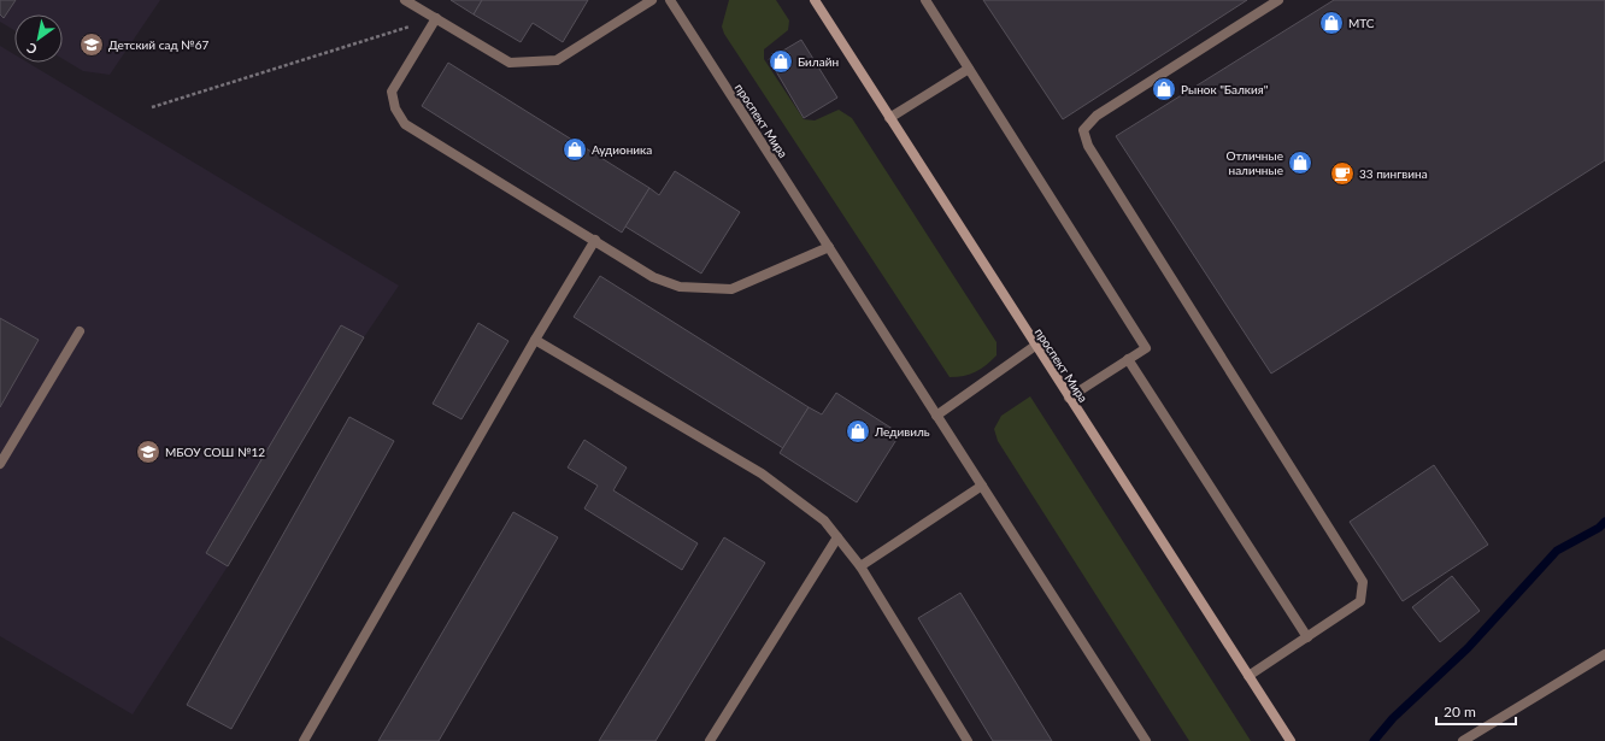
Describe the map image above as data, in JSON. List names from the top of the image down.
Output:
{
  "streets": {
    "main road": ["проспект Мира"]
  },
  "places": {
    "shop": [
      "МТС",
      "Билайн",
      "Рынок \"Балкия\"",
      "Аудионика",
      "Отличные наличные",
      "Ледивиль"
    ],
    "school or university": ["Детский сад №67", "МБОУ СОШ №12"],
    "cafe": ["33 пингвина"]
  },
  "scale_bar": "20 m",
  "north": "bottom left"
}
